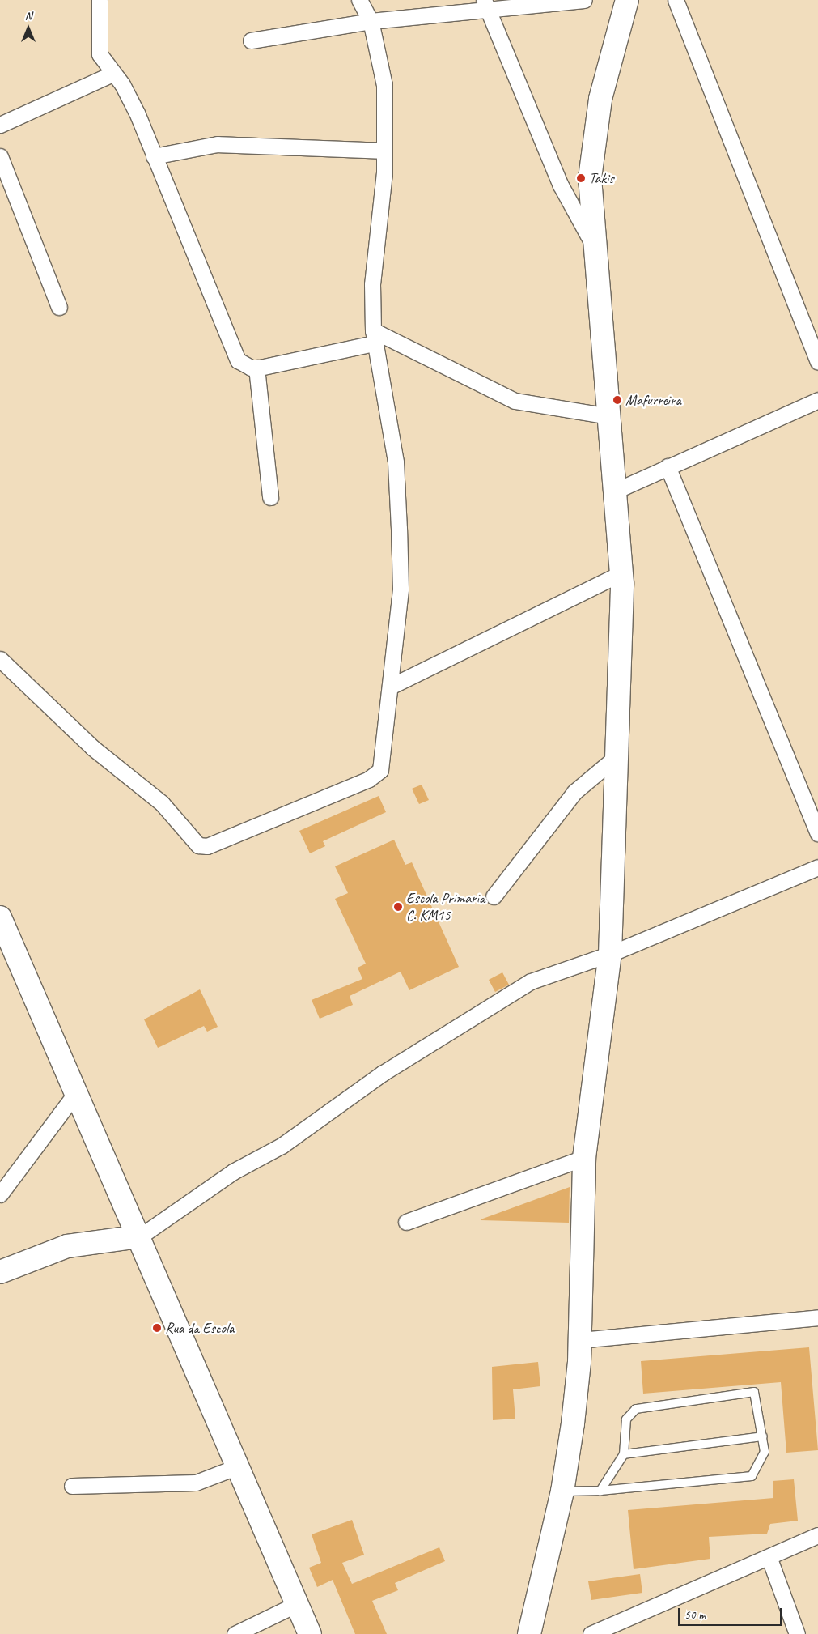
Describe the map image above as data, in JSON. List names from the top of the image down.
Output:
{
  "places": [
    "Takis",
    "Mafurreira",
    "Escola Primaria C. KM15",
    "Rua da Escola"
  ],
  "scale_bar": "50 m",
  "north": "top"
}
